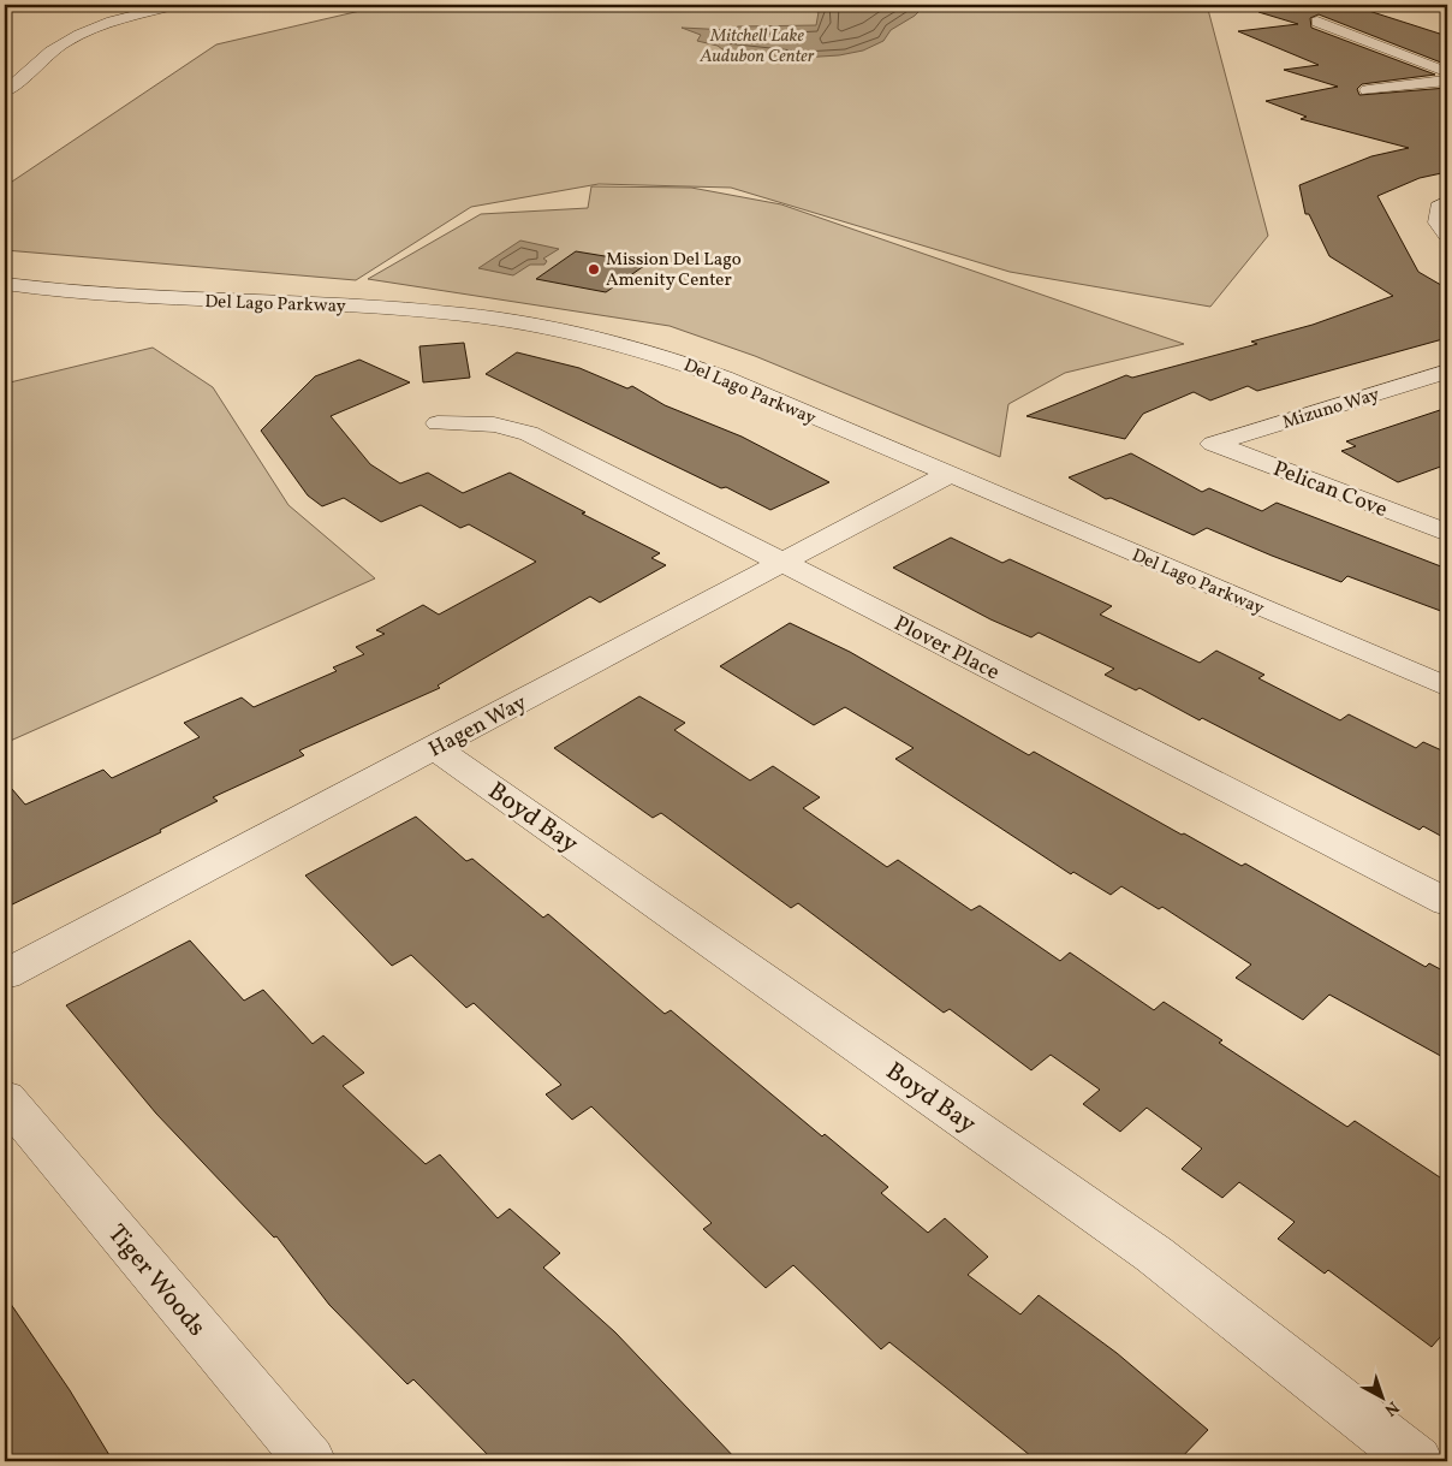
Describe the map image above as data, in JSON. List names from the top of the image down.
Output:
{
  "streets": {
    "street": [
      "Del Lago Parkway",
      "Mizuno Way",
      "Pelican Cove",
      "Plover Place",
      "Hagen Way",
      "Boyd Bay",
      "Tiger Woods"
    ]
  },
  "crossings": [
    ["Del Lago Parkway", "Hagen Way"],
    ["Mizuno Way", "Pelican Cove"],
    ["Plover Place", "Hagen Way"],
    ["Hagen Way", "Boyd Bay"]
  ],
  "parks": ["Mitchell Lake Audubon Center"],
  "places": ["Mission Del Lago Amenity Center"],
  "north": "bottom right"
}
